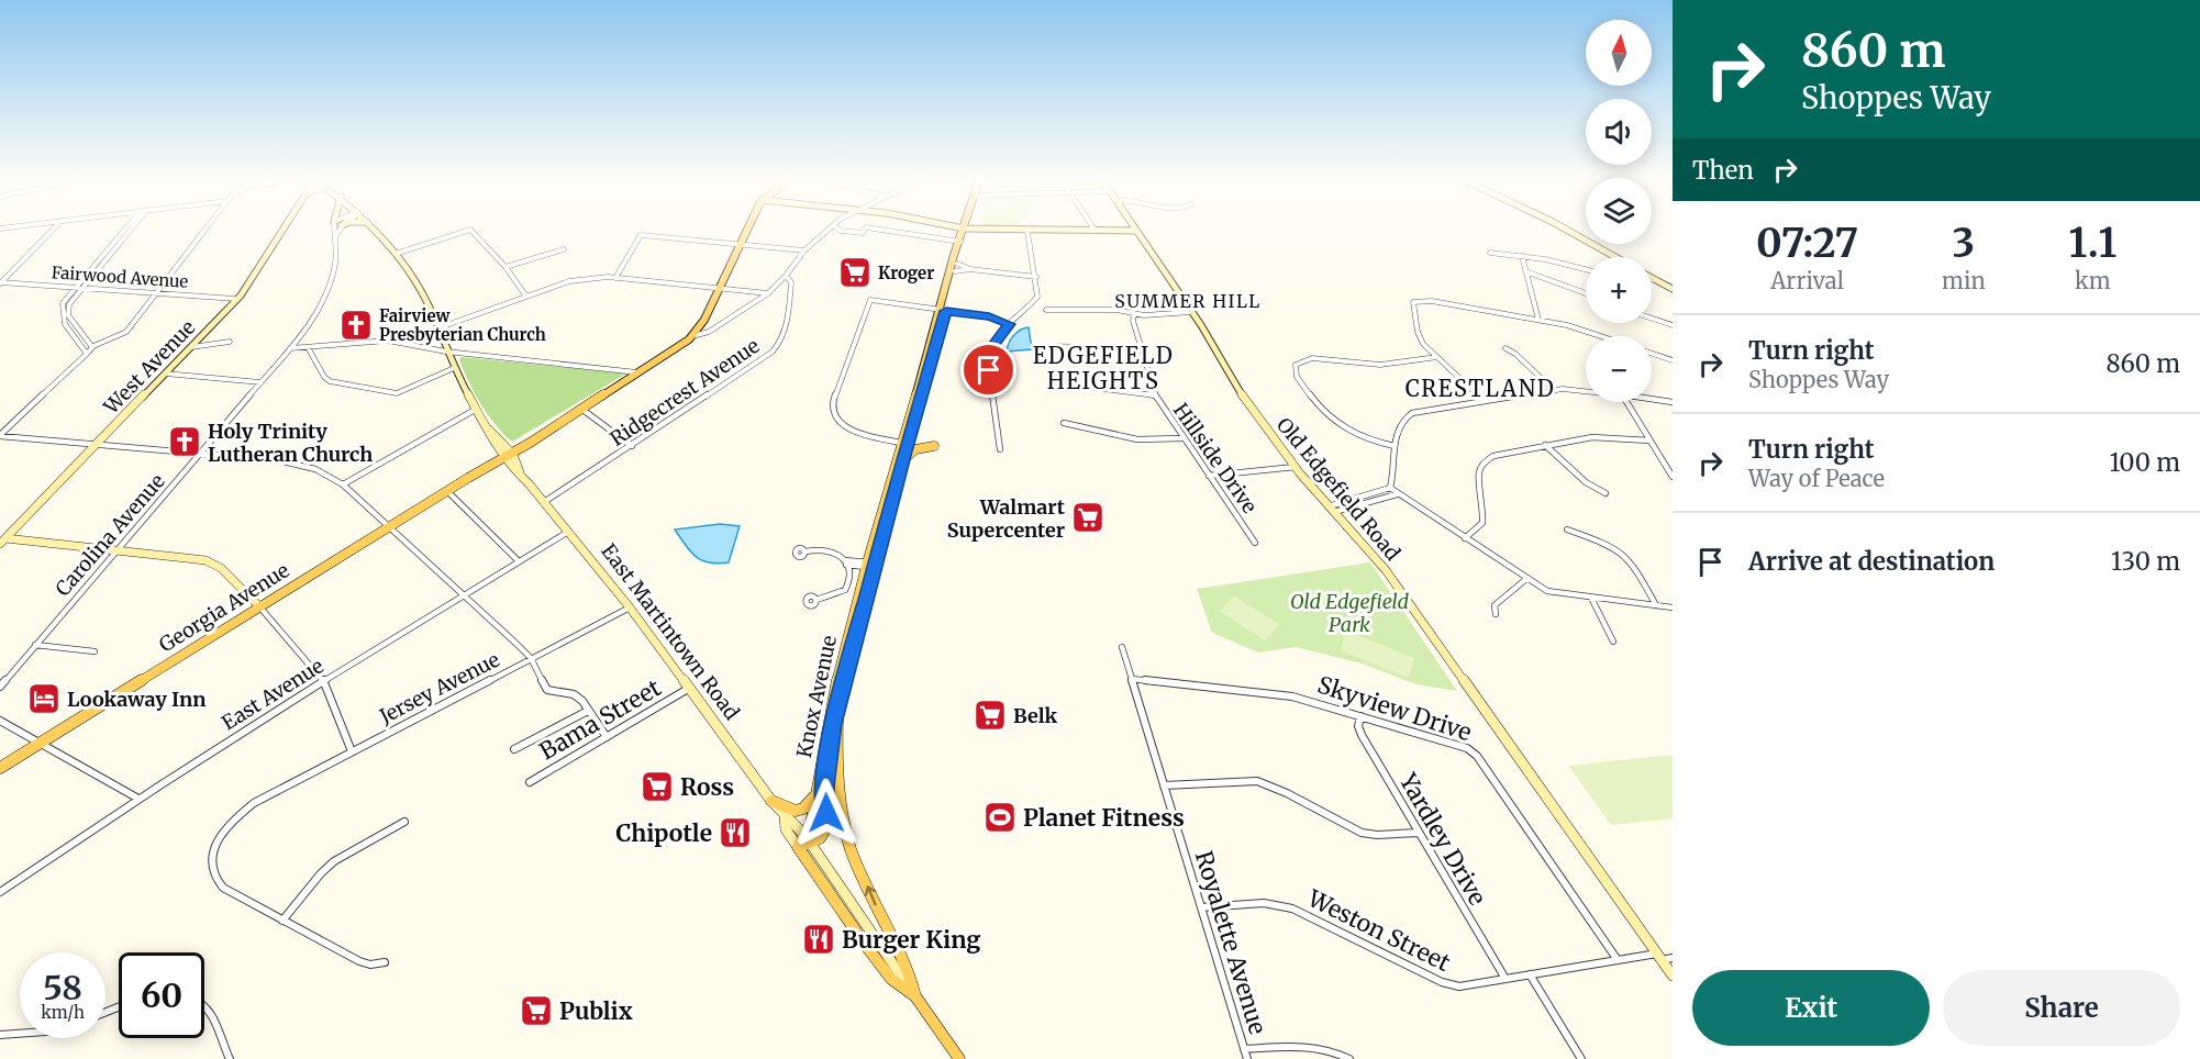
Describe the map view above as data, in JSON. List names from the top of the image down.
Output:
{
  "streets": {
    "main road": ["Georgia Avenue", "East Martintown Road", "Knox Avenue"],
    "street": [
      "Fairwood Avenue",
      "West Avenue",
      "Ridgecrest Avenue",
      "Hillside Drive",
      "Old Edgefield Road",
      "Carolina Avenue",
      "Jersey Avenue",
      "East Avenue",
      "Skyview Drive",
      "Bama Street",
      "Yardley Drive",
      "Weston Street",
      "Royalette Avenue"
    ]
  },
  "crossings": [
    ["Fairwood Avenue", "West Avenue"],
    ["Ridgecrest Avenue", "East Martintown Road"],
    ["Old Edgefield Road", "Weston Street"],
    ["Georgia Avenue", "East Martintown Road"],
    ["East Martintown Road", "Jersey Avenue"],
    ["East Martintown Road", "East Avenue"],
    ["East Martintown Road", "Knox Avenue"],
    ["East Martintown Road", "Bama Street"],
    ["Skyview Drive", "Yardley Drive"],
    ["Skyview Drive", "Weston Street"],
    ["Skyview Drive", "Royalette Avenue"],
    ["Yardley Drive", "Weston Street"],
    ["Weston Street", "Royalette Avenue"]
  ],
  "districts": ["SUMMER HILL", "EDGEFIELD HEIGHTS", "CRESTLAND"],
  "parks": ["Old Edgefield Park"],
  "places": {
    "supermarket": [
      "Kroger",
      "Walmart Supercenter",
      "Belk",
      "Ross",
      "Publix"
    ],
    "church": ["Fairview Presbyterian Church", "Holy Trinity Lutheran Church"],
    "hotel": ["Lookaway Inn"],
    "sports": ["Planet Fitness"],
    "restaurant": ["Chipotle", "Burger King"]
  },
  "north": "top",
  "page": {
    "turn": ["860 m", "Shoppes Way"],
    "map_buttons": ["+", "−"],
    "then": "Then",
    "eta": [
      "07:27",
      "Arrival",
      "3",
      "min",
      "1.1",
      "km"
    ],
    "list": [
      {
        "name": "Turn right",
        "note": "Shoppes Way",
        "value": "860 m"
      },
      {
        "name": "Turn right",
        "note": "Way of Peace",
        "value": "100 m"
      },
      {
        "name": "Arrive at destination",
        "value": "130 m"
      }
    ],
    "speed": "58 km/h",
    "limit": "60",
    "buttons": ["Exit", "Share"]
  }
}
